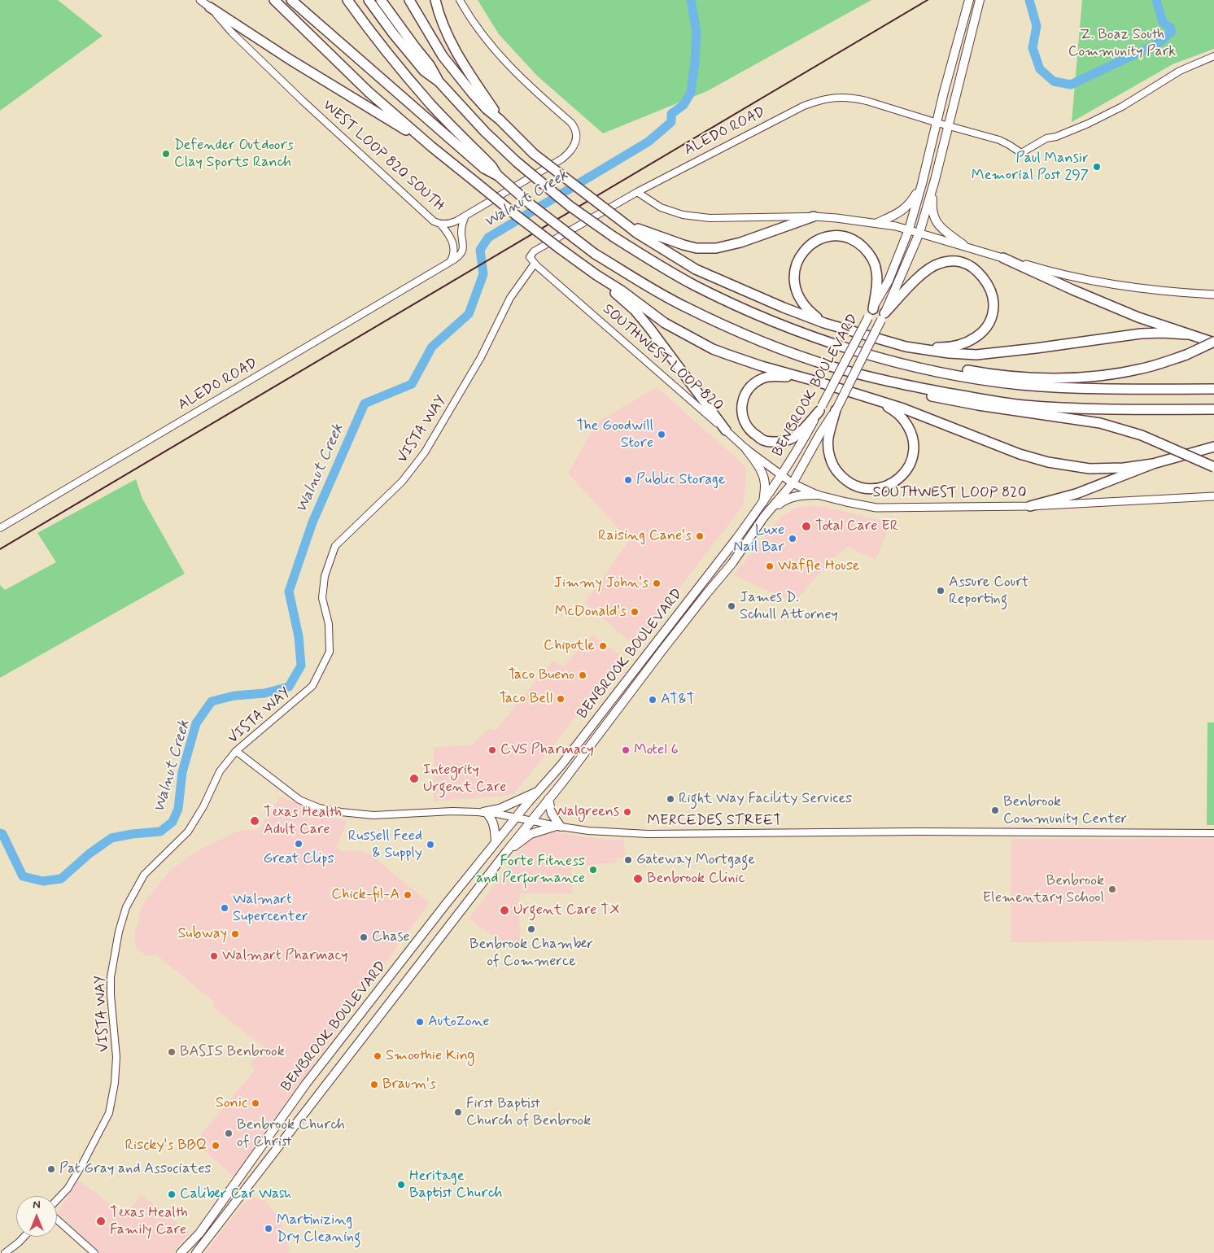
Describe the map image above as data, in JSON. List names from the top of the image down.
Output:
{
  "streets": {
    "main road": ["WEST LOOP 820 SOUTH", "SOUTHWEST LOOP 820", "BENBROOK BOULEVARD"],
    "street": ["ALEDO ROAD", "VISTA WAY", "MERCEDES STREET"]
  },
  "crossings": [
    ["ALEDO ROAD", "WEST LOOP 820 SOUTH"],
    ["ALEDO ROAD", "SOUTHWEST LOOP 820"],
    ["ALEDO ROAD", "BENBROOK BOULEVARD"],
    ["SOUTHWEST LOOP 820", "BENBROOK BOULEVARD"],
    ["SOUTHWEST LOOP 820", "VISTA WAY"],
    ["BENBROOK BOULEVARD", "MERCEDES STREET"],
    ["VISTA WAY", "MERCEDES STREET"]
  ],
  "water": ["Walnut Creek"],
  "parks": ["Z. Boaz South Community Park"],
  "places": [
    "Defender Outdoors Clay Sports Ranch",
    "Paul Mansir Memorial Post 297",
    "The Goodwill Store",
    "Public Storage",
    "Total Care ER",
    "Raising Cane's",
    "Luxe Nail Bar",
    "Waffle House",
    "Jimmy John's",
    "Assure Court Reporting",
    "James D. Schull Attorney",
    "McDonald's",
    "Chipotle",
    "Taco Bueno",
    "Taco Bell",
    "AT&T",
    "CVS Pharmacy",
    "Motel 6",
    "Integrity Urgent Care",
    "Right Way Facility Services",
    "Benbrook Community Center",
    "Walgreens",
    "Texas Health Adult Care",
    "Great Clips",
    "Russell Feed & Supply",
    "Gateway Mortgage",
    "Forte Fitness and Performance",
    "Benbrook Clinic",
    "Benbrook Elementary School",
    "Chick-fil-A",
    "Walmart Supercenter",
    "Urgent Care TX",
    "Benbrook Chamber of Commerce",
    "Subway",
    "Chase",
    "Walmart Pharmacy",
    "AutoZone",
    "BASIS Benbrook",
    "Smoothie King",
    "Braum's",
    "Sonic",
    "First Baptist Church of Benbrook",
    "Benbrook Church of Christ",
    "Riscky's BBQ",
    "Pat Gray and Associates",
    "Heritage Baptist Church",
    "Caliber Car Wash",
    "Texas Health Family Care",
    "Martinizing Dry Cleaning"
  ],
  "north": "top"
}
